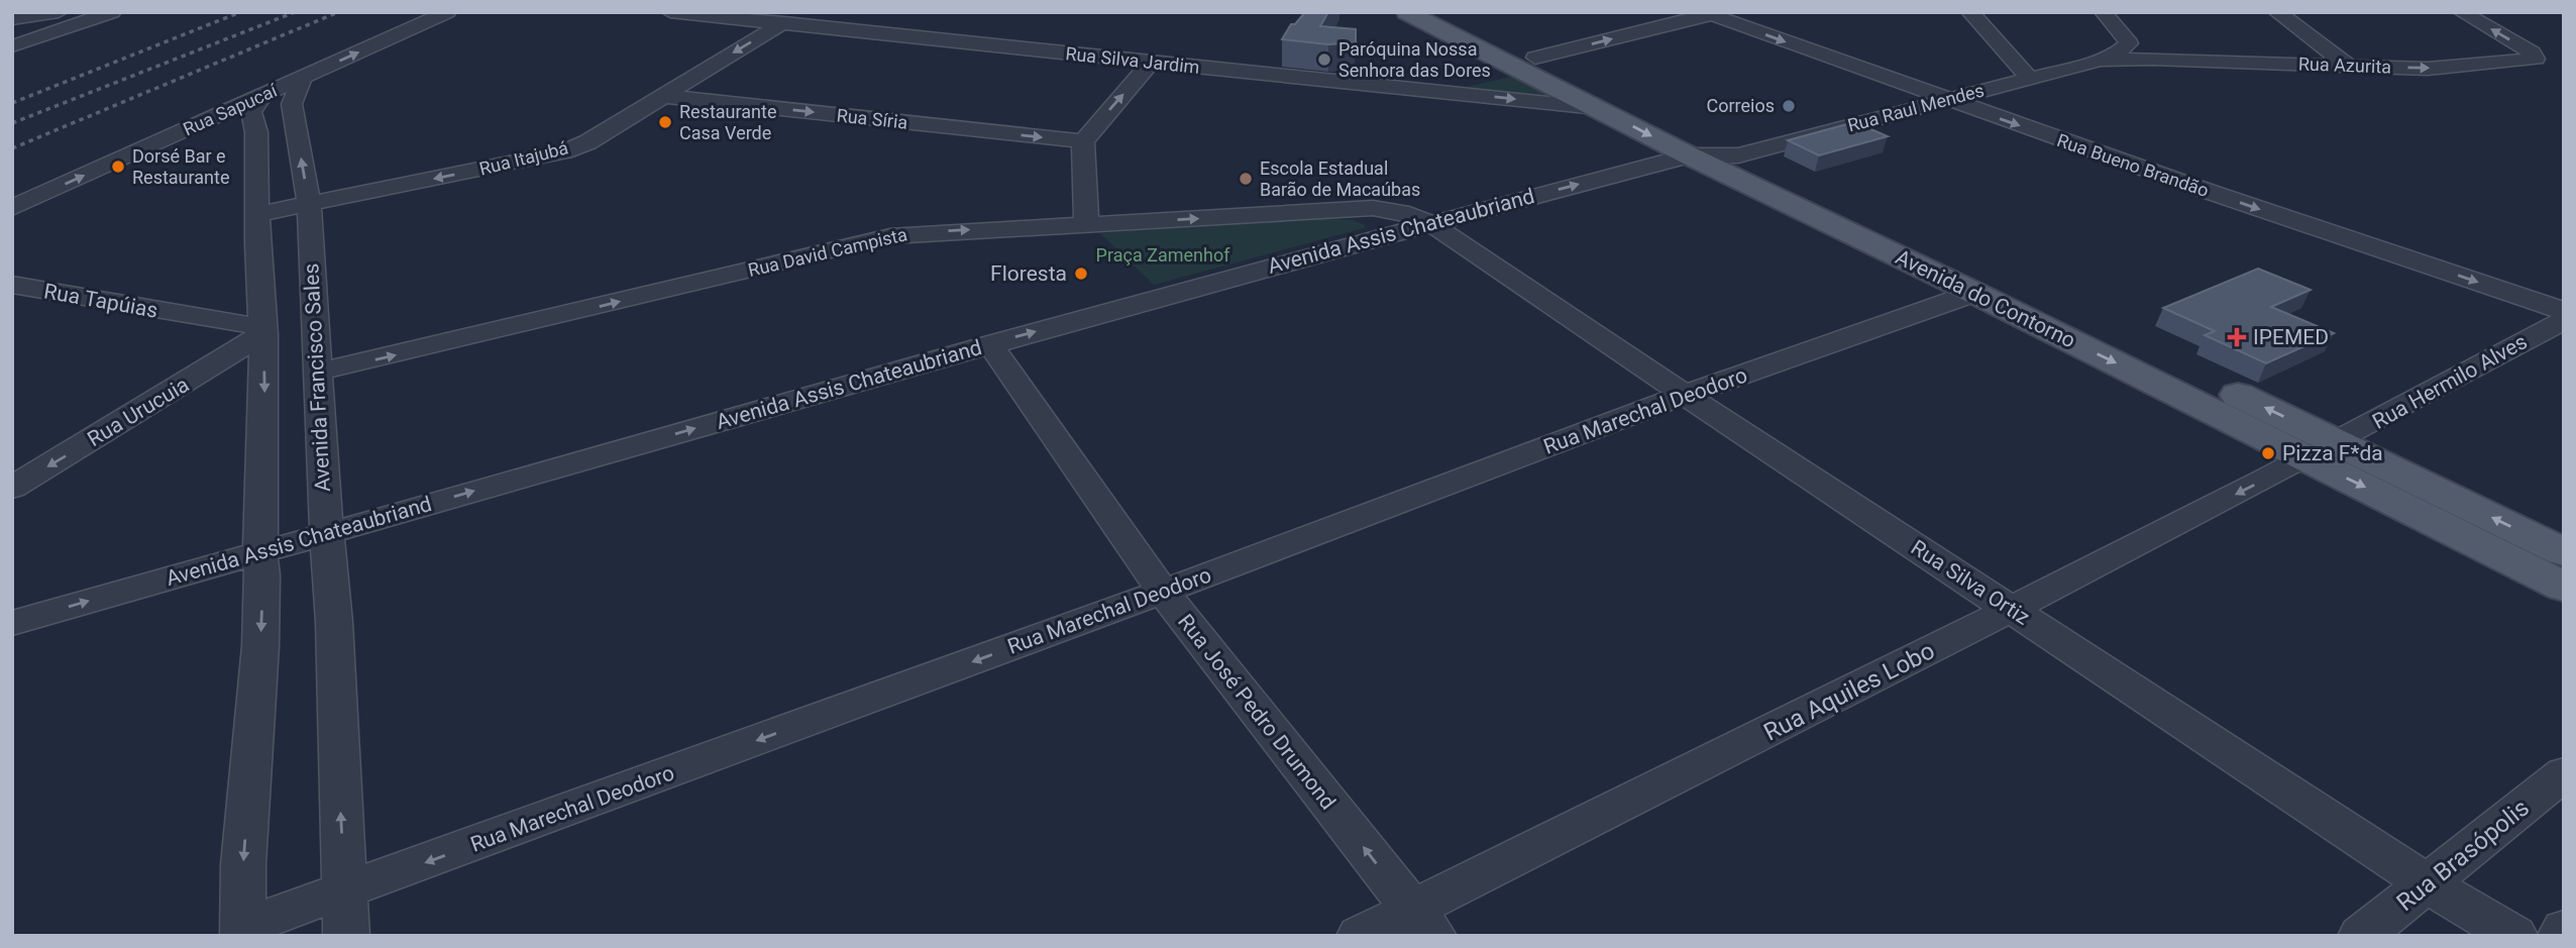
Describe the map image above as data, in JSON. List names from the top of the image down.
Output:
{
  "streets": {
    "main road": ["Avenida do Contorno"],
    "street": [
      "Rua Silva Jardim",
      "Rua Azurita",
      "Rua Raul Mendes",
      "Rua Sapucaí",
      "Rua Síria",
      "Rua Itajubá",
      "Rua Bueno Brandão",
      "Avenida Assis Chateaubriand",
      "Rua David Campista",
      "Rua Tapúias",
      "Avenida Francisco Sales",
      "Rua Hermilo Alves",
      "Rua Marechal Deodoro",
      "Rua Urucuia",
      "Rua Silva Ortiz",
      "Rua Aquiles Lobo",
      "Rua José Pedro Drumond",
      "Rua Brasópolis"
    ]
  },
  "crossings": [
    ["Rua Silva Jardim", "Rua Itajubá"],
    ["Rua Silva Jardim", "Avenida do Contorno"],
    ["Rua Azurita", "Rua Raul Mendes"],
    ["Rua Raul Mendes", "Rua Bueno Brandão"],
    ["Rua Raul Mendes", "Avenida do Contorno"],
    ["Rua Sapucaí", "Avenida Francisco Sales"],
    ["Rua Síria", "Rua Itajubá"],
    ["Rua Itajubá", "Avenida Francisco Sales"],
    ["Avenida Assis Chateaubriand", "Rua David Campista"],
    ["Avenida Assis Chateaubriand", "Avenida do Contorno"],
    ["Avenida Assis Chateaubriand", "Avenida Francisco Sales"],
    ["Avenida Assis Chateaubriand", "Rua Silva Ortiz"],
    ["Avenida Assis Chateaubriand", "Rua José Pedro Drumond"],
    ["Rua David Campista", "Avenida Francisco Sales"],
    ["Rua David Campista", "Rua Silva Ortiz"],
    ["Avenida do Contorno", "Rua Hermilo Alves"],
    ["Avenida do Contorno", "Rua Marechal Deodoro"],
    ["Avenida do Contorno", "Rua Aquiles Lobo"],
    ["Rua Tapúias", "Rua Urucuia"],
    ["Avenida Francisco Sales", "Rua Marechal Deodoro"],
    ["Rua Hermilo Alves", "Rua Aquiles Lobo"],
    ["Rua Marechal Deodoro", "Rua Silva Ortiz"],
    ["Rua Marechal Deodoro", "Rua José Pedro Drumond"],
    ["Rua Silva Ortiz", "Rua Aquiles Lobo"],
    ["Rua Silva Ortiz", "Rua Brasópolis"],
    ["Rua Aquiles Lobo", "Rua José Pedro Drumond"]
  ],
  "one_way": [
    "Rua Síria",
    "Rua Itajubá",
    "Rua Bueno Brandão",
    "Avenida Assis Chateaubriand",
    "Rua David Campista",
    "Rua Marechal Deodoro",
    "Rua Urucuia",
    "Rua José Pedro Drumond"
  ],
  "parks": ["Praça Zamenhof"],
  "places": {
    "other": [
      "Paróquina Nossa Senhora das Dores",
      "Correios",
      "Restaurante Casa Verde",
      "Dorsé Bar e Restaurante",
      "Escola Estadual Barão de Macaúbas",
      "Floresta",
      "Pizza F*da"
    ],
    "health": ["IPEMED"]
  }
}
